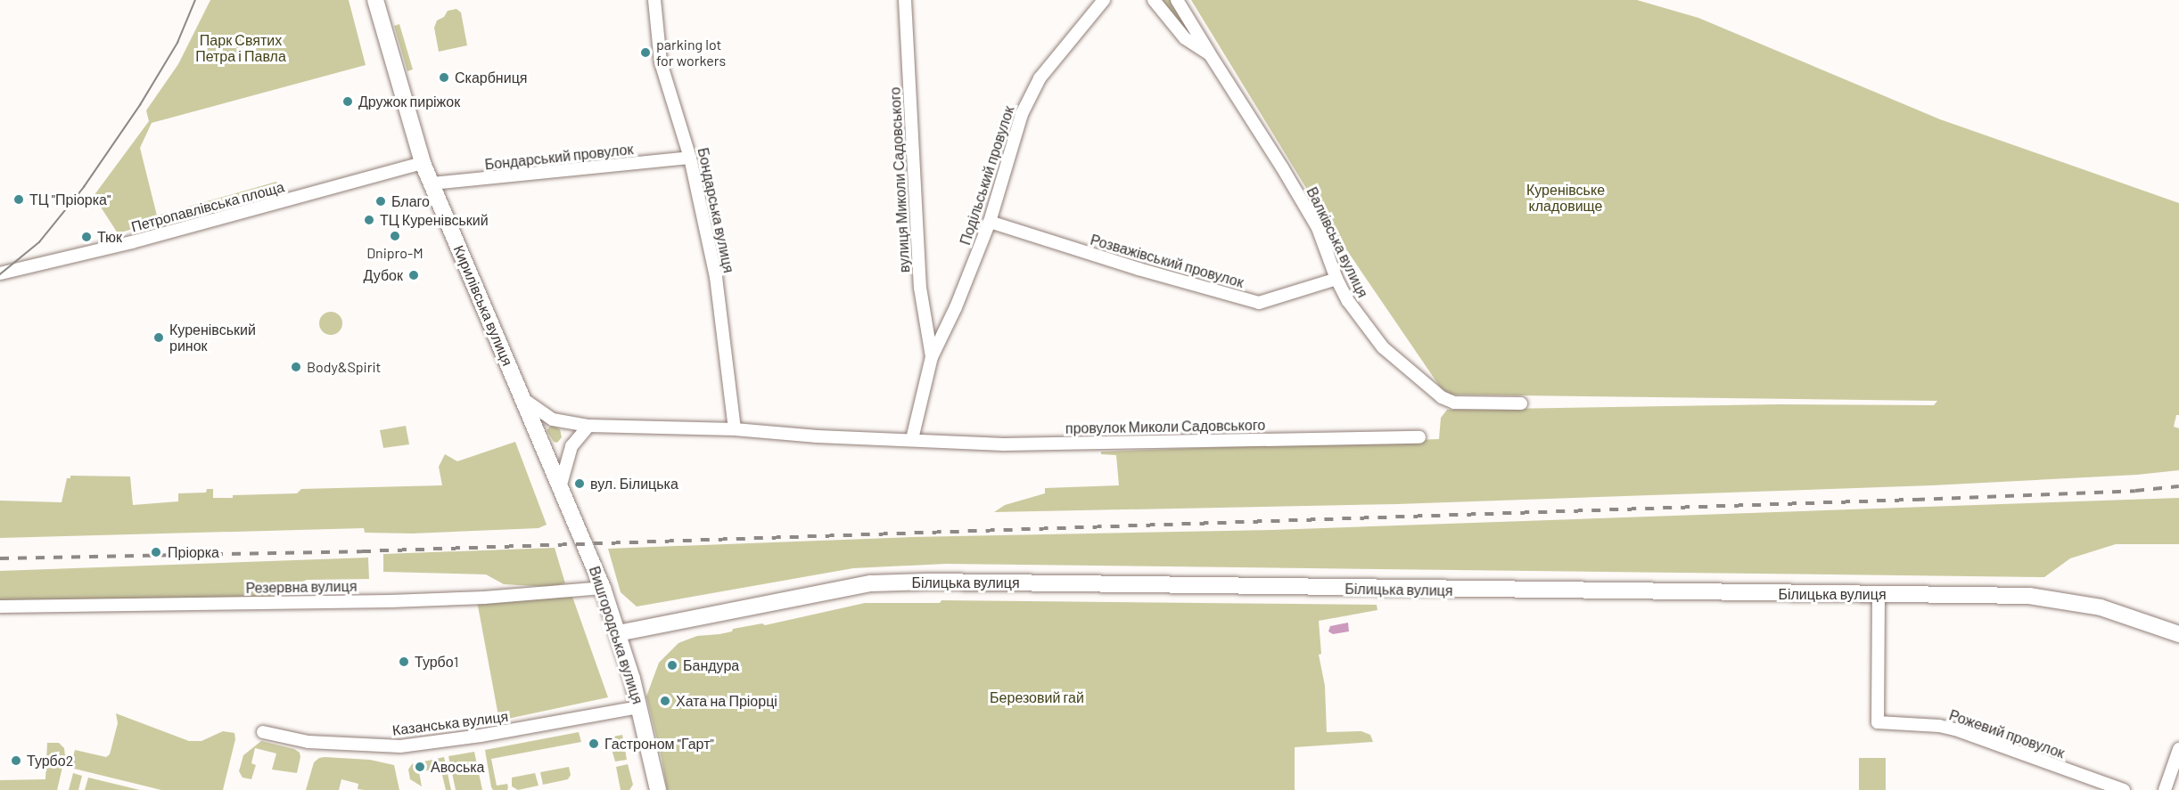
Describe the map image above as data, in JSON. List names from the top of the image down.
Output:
{
  "streets": {
    "main road": ["Кирилівська вулиця", "Білицька вулиця", "Вишгородська вулиця"],
    "street": [
      "Бондарський провулок",
      "Подільський провулок",
      "вулиця Миколи Садовського",
      "Петропавлівська площа",
      "Бондарська вулиця",
      "Валківська вулиця",
      "Розважівський провулок",
      "провулок Миколи Садовського",
      "Резервна вулиця",
      "Казанська вулиця",
      "Рожевий провулок"
    ]
  },
  "crossings": [
    ["Бондарський провулок", "Бондарська вулиця"],
    ["Бондарський провулок", "Кирилівська вулиця"],
    ["Подільський провулок", "вулиця Миколи Садовського"],
    ["Подільський провулок", "Розважівський провулок"],
    ["Подільський провулок", "провулок Миколи Садовського"],
    ["Петропавлівська площа", "Кирилівська вулиця"],
    ["Валківська вулиця", "Розважівський провулок"],
    ["Кирилівська вулиця", "Вишгородська вулиця"],
    ["Білицька вулиця", "Вишгородська вулиця"],
    ["Білицька вулиця", "Рожевий провулок"],
    ["Резервна вулиця", "Вишгородська вулиця"],
    ["Вишгородська вулиця", "Казанська вулиця"]
  ],
  "parks": ["Парк Святих Петра і Павла", "Куренівське кладовище", "Березовий гай"],
  "places": [
    "parking lot for workers",
    "Скарбниця",
    "Дружок пиріжок",
    "ТЦ \"Пріорка\"",
    "Благо",
    "ТЦ Куренівський",
    "Dnipro-M",
    "Тюк",
    "Дубок",
    "Куренівський ринок",
    "Body&Spirit",
    "вул. Білицька",
    "Пріорка",
    "Турбо1",
    "Бандура",
    "Хата на Пріорці",
    "Гастроном \"Гарт\"",
    "Турбо2",
    "Авоська"
  ]
}
